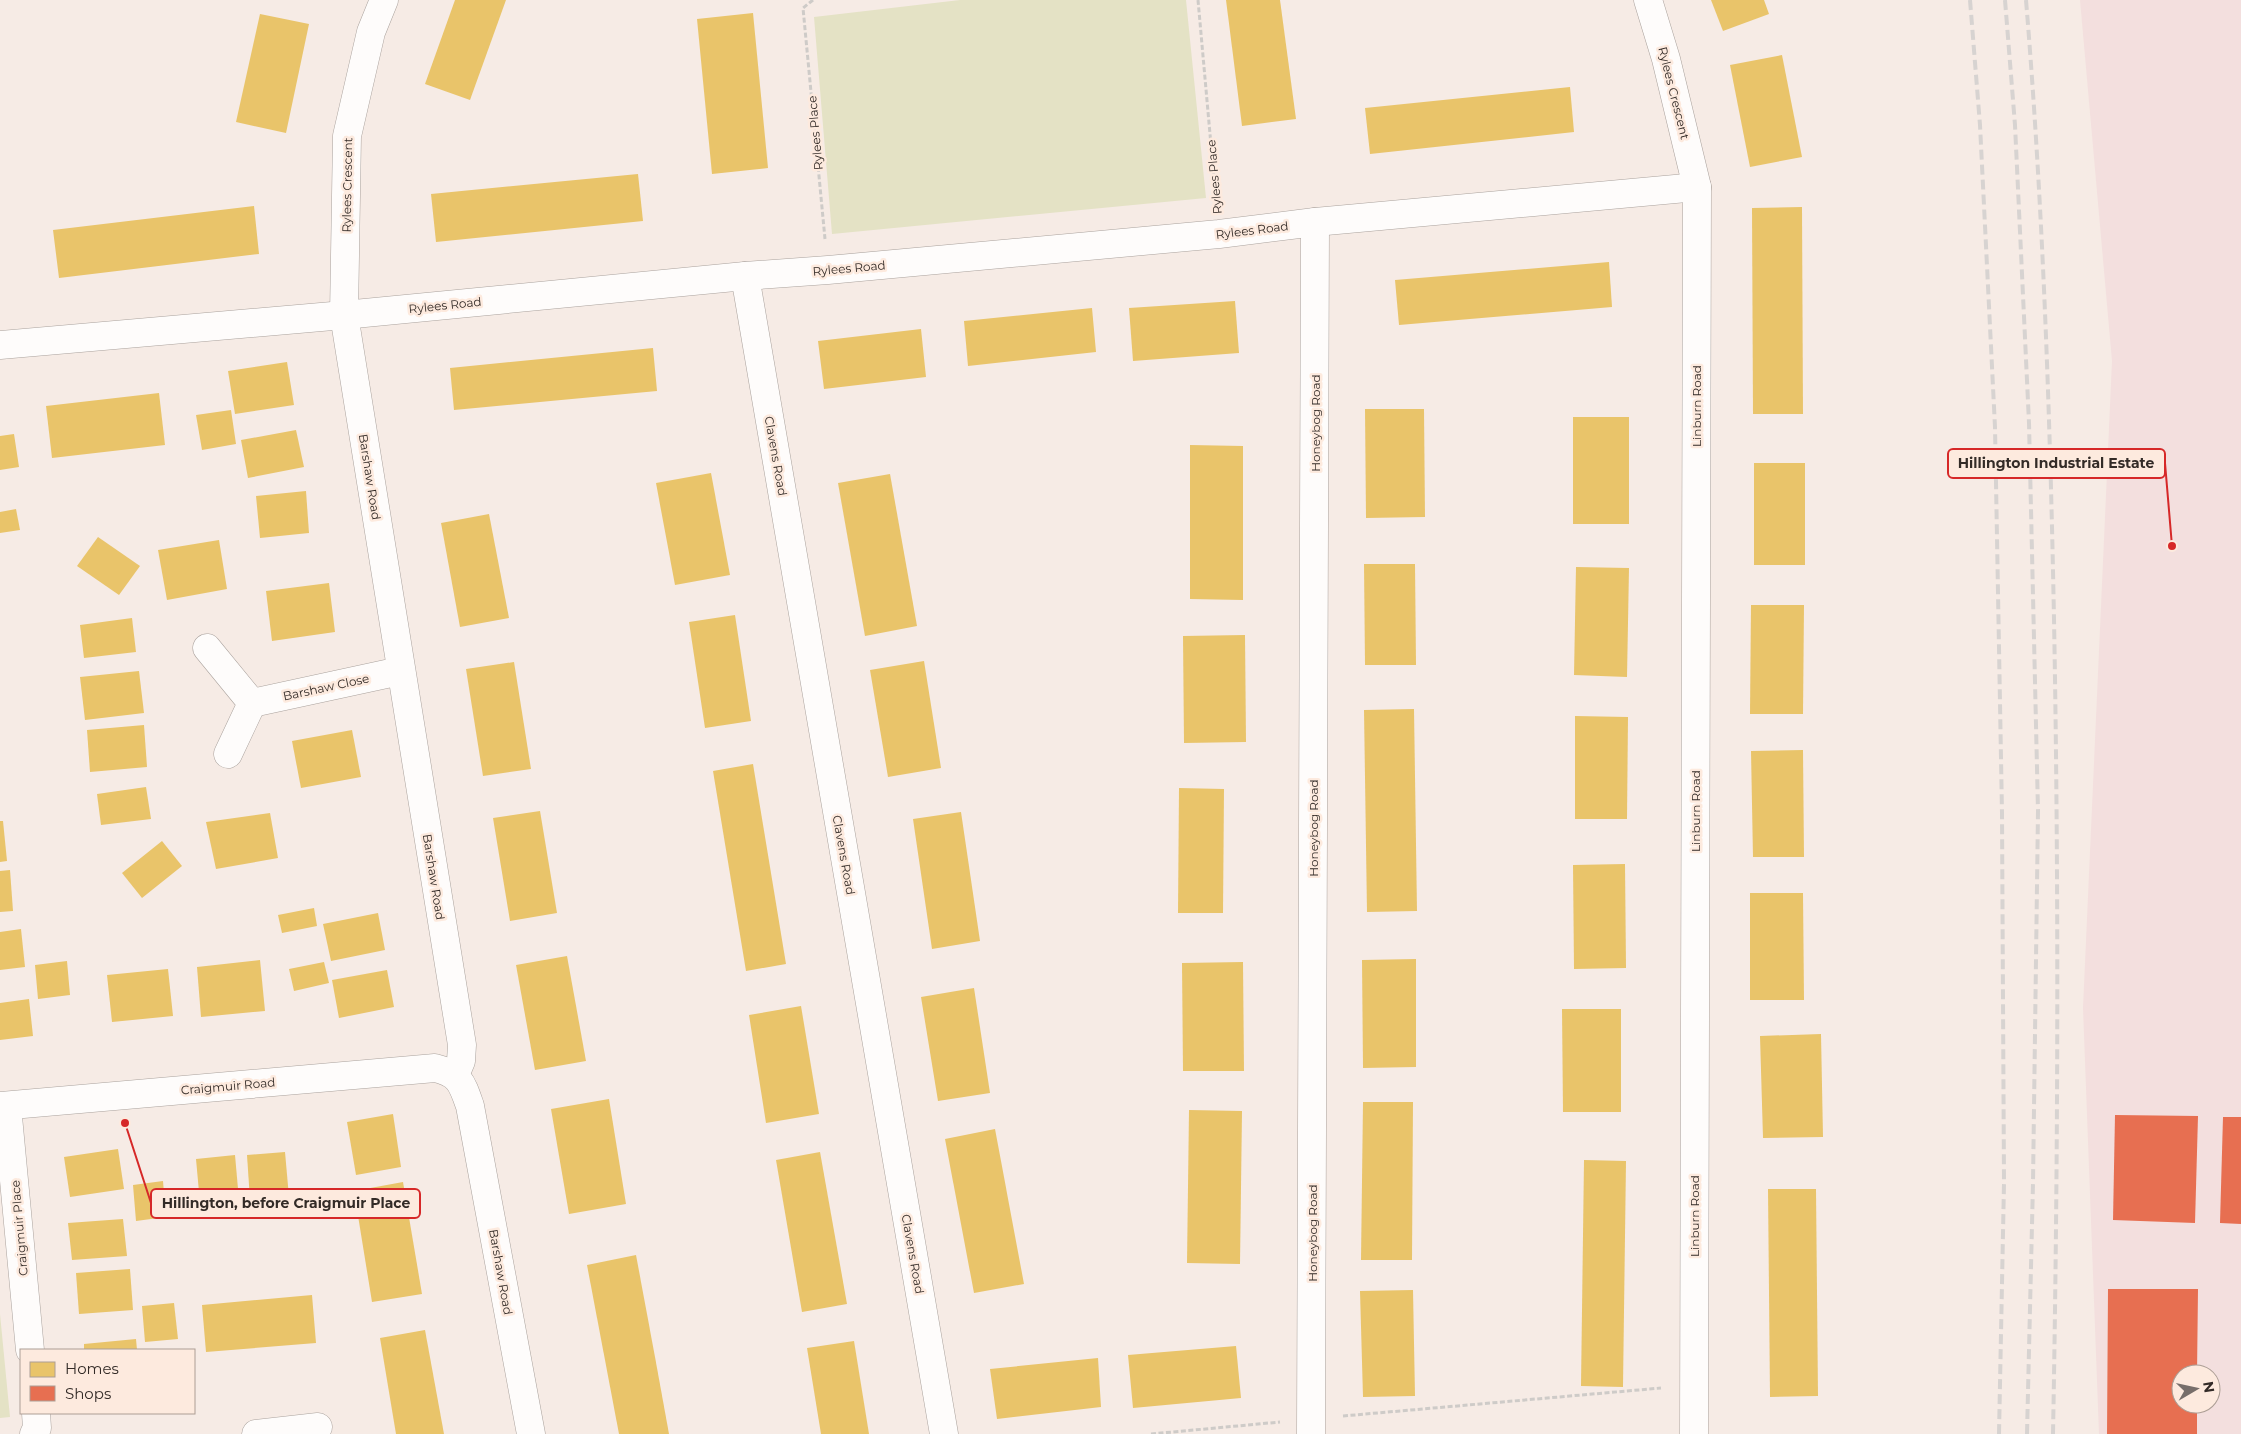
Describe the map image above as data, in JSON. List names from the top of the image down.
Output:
{
  "streets": {
    "street": [
      "Rylees Crescent",
      "Rylees Road",
      "Linburn Road",
      "Honeybog Road",
      "Clavens Road",
      "Barshaw Road",
      "Barshaw Close",
      "Craigmuir Road",
      "Craigmuir Place"
    ],
    "path": ["Rylees Place"]
  },
  "crossings": [
    ["Rylees Crescent", "Rylees Road"],
    ["Rylees Crescent", "Linburn Road"],
    ["Rylees Crescent", "Barshaw Road"],
    ["Rylees Place", "Rylees Road"],
    ["Rylees Road", "Linburn Road"],
    ["Rylees Road", "Honeybog Road"],
    ["Rylees Road", "Clavens Road"],
    ["Rylees Road", "Barshaw Road"],
    ["Barshaw Road", "Barshaw Close"],
    ["Barshaw Road", "Craigmuir Road"],
    ["Craigmuir Road", "Craigmuir Place"]
  ],
  "places": ["Hillington Industrial Estate", "Hillington, before Craigmuir Place"],
  "legend": ["Homes", "Shops"],
  "north": "right"
}
